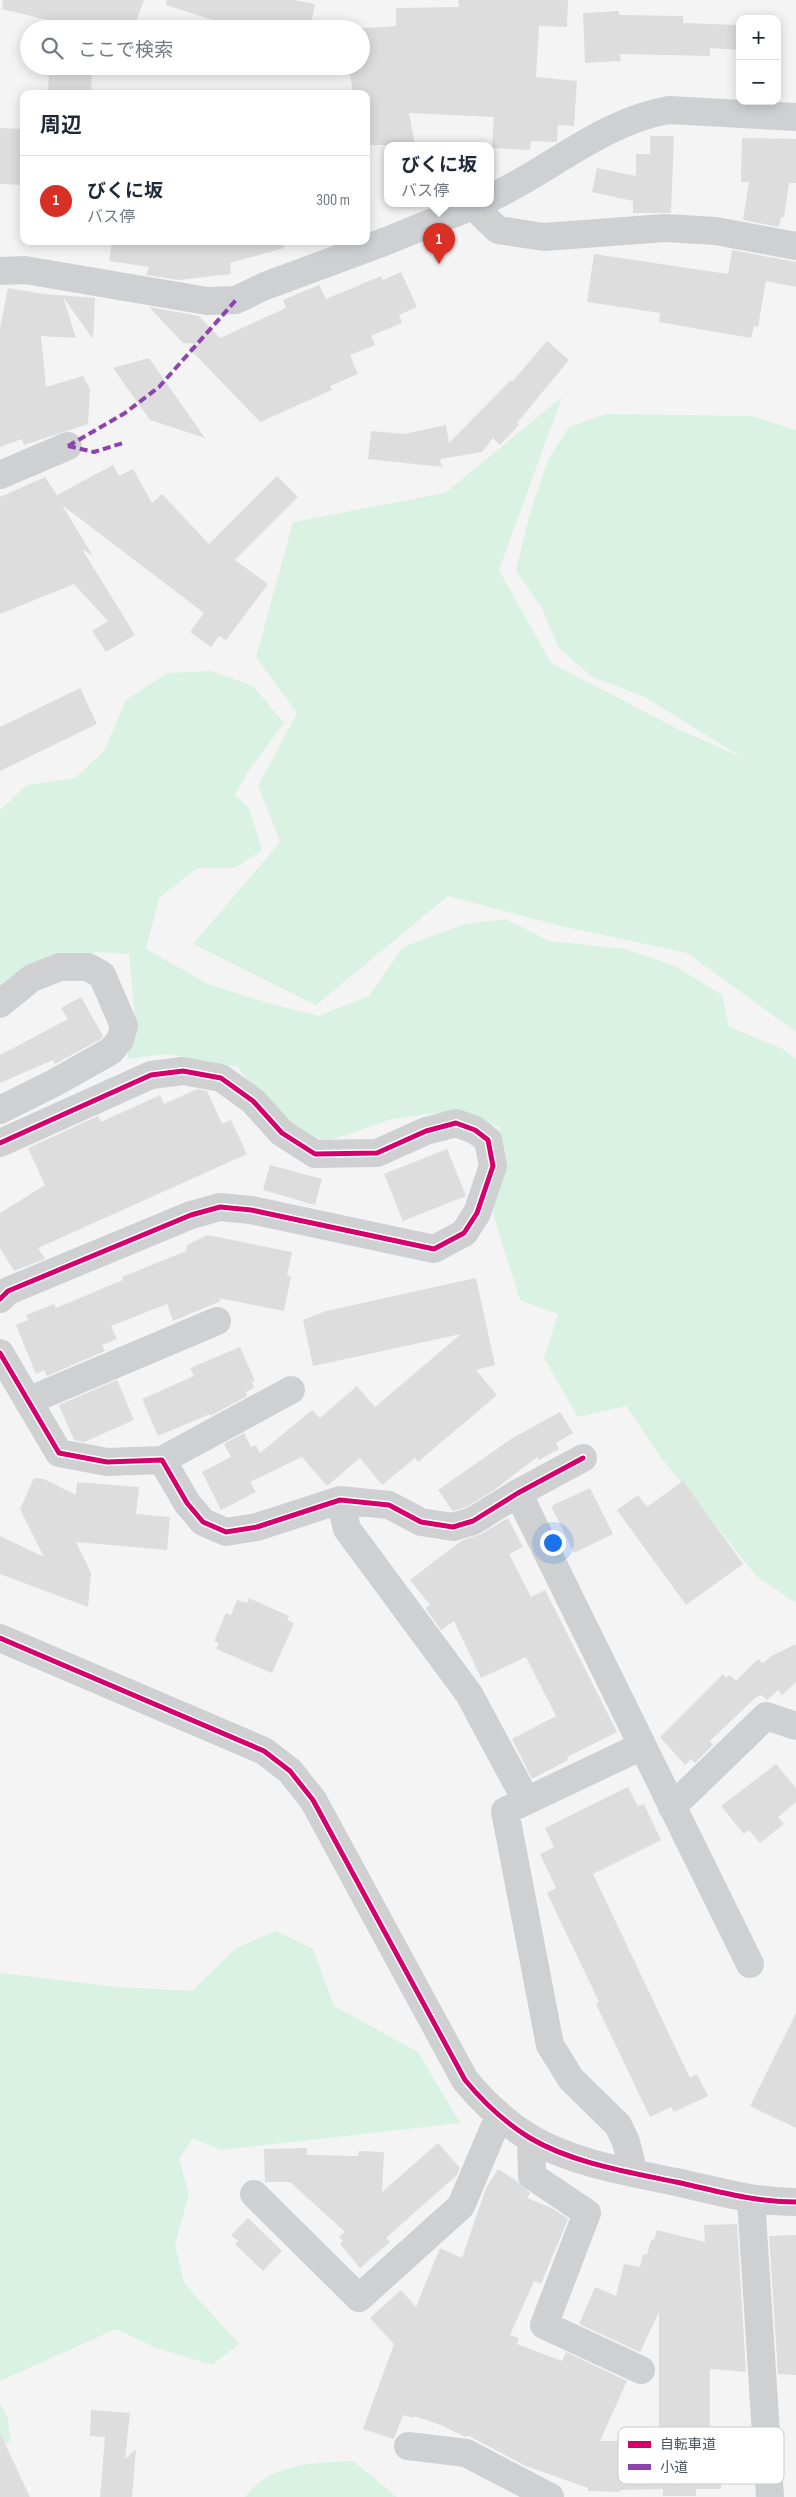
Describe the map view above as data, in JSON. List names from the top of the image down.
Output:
{
  "legend": ["自転車道", "小道"],
  "page": {
    "map_buttons": ["+", "−"],
    "search": "ここで検索",
    "heading": "周辺",
    "popup": ["びくに坂", "バス停"],
    "list": [
      {
        "mark": "1",
        "name": "びくに坂",
        "note": "バス停",
        "value": "300 m"
      }
    ],
    "pins": "1"
  }
}
